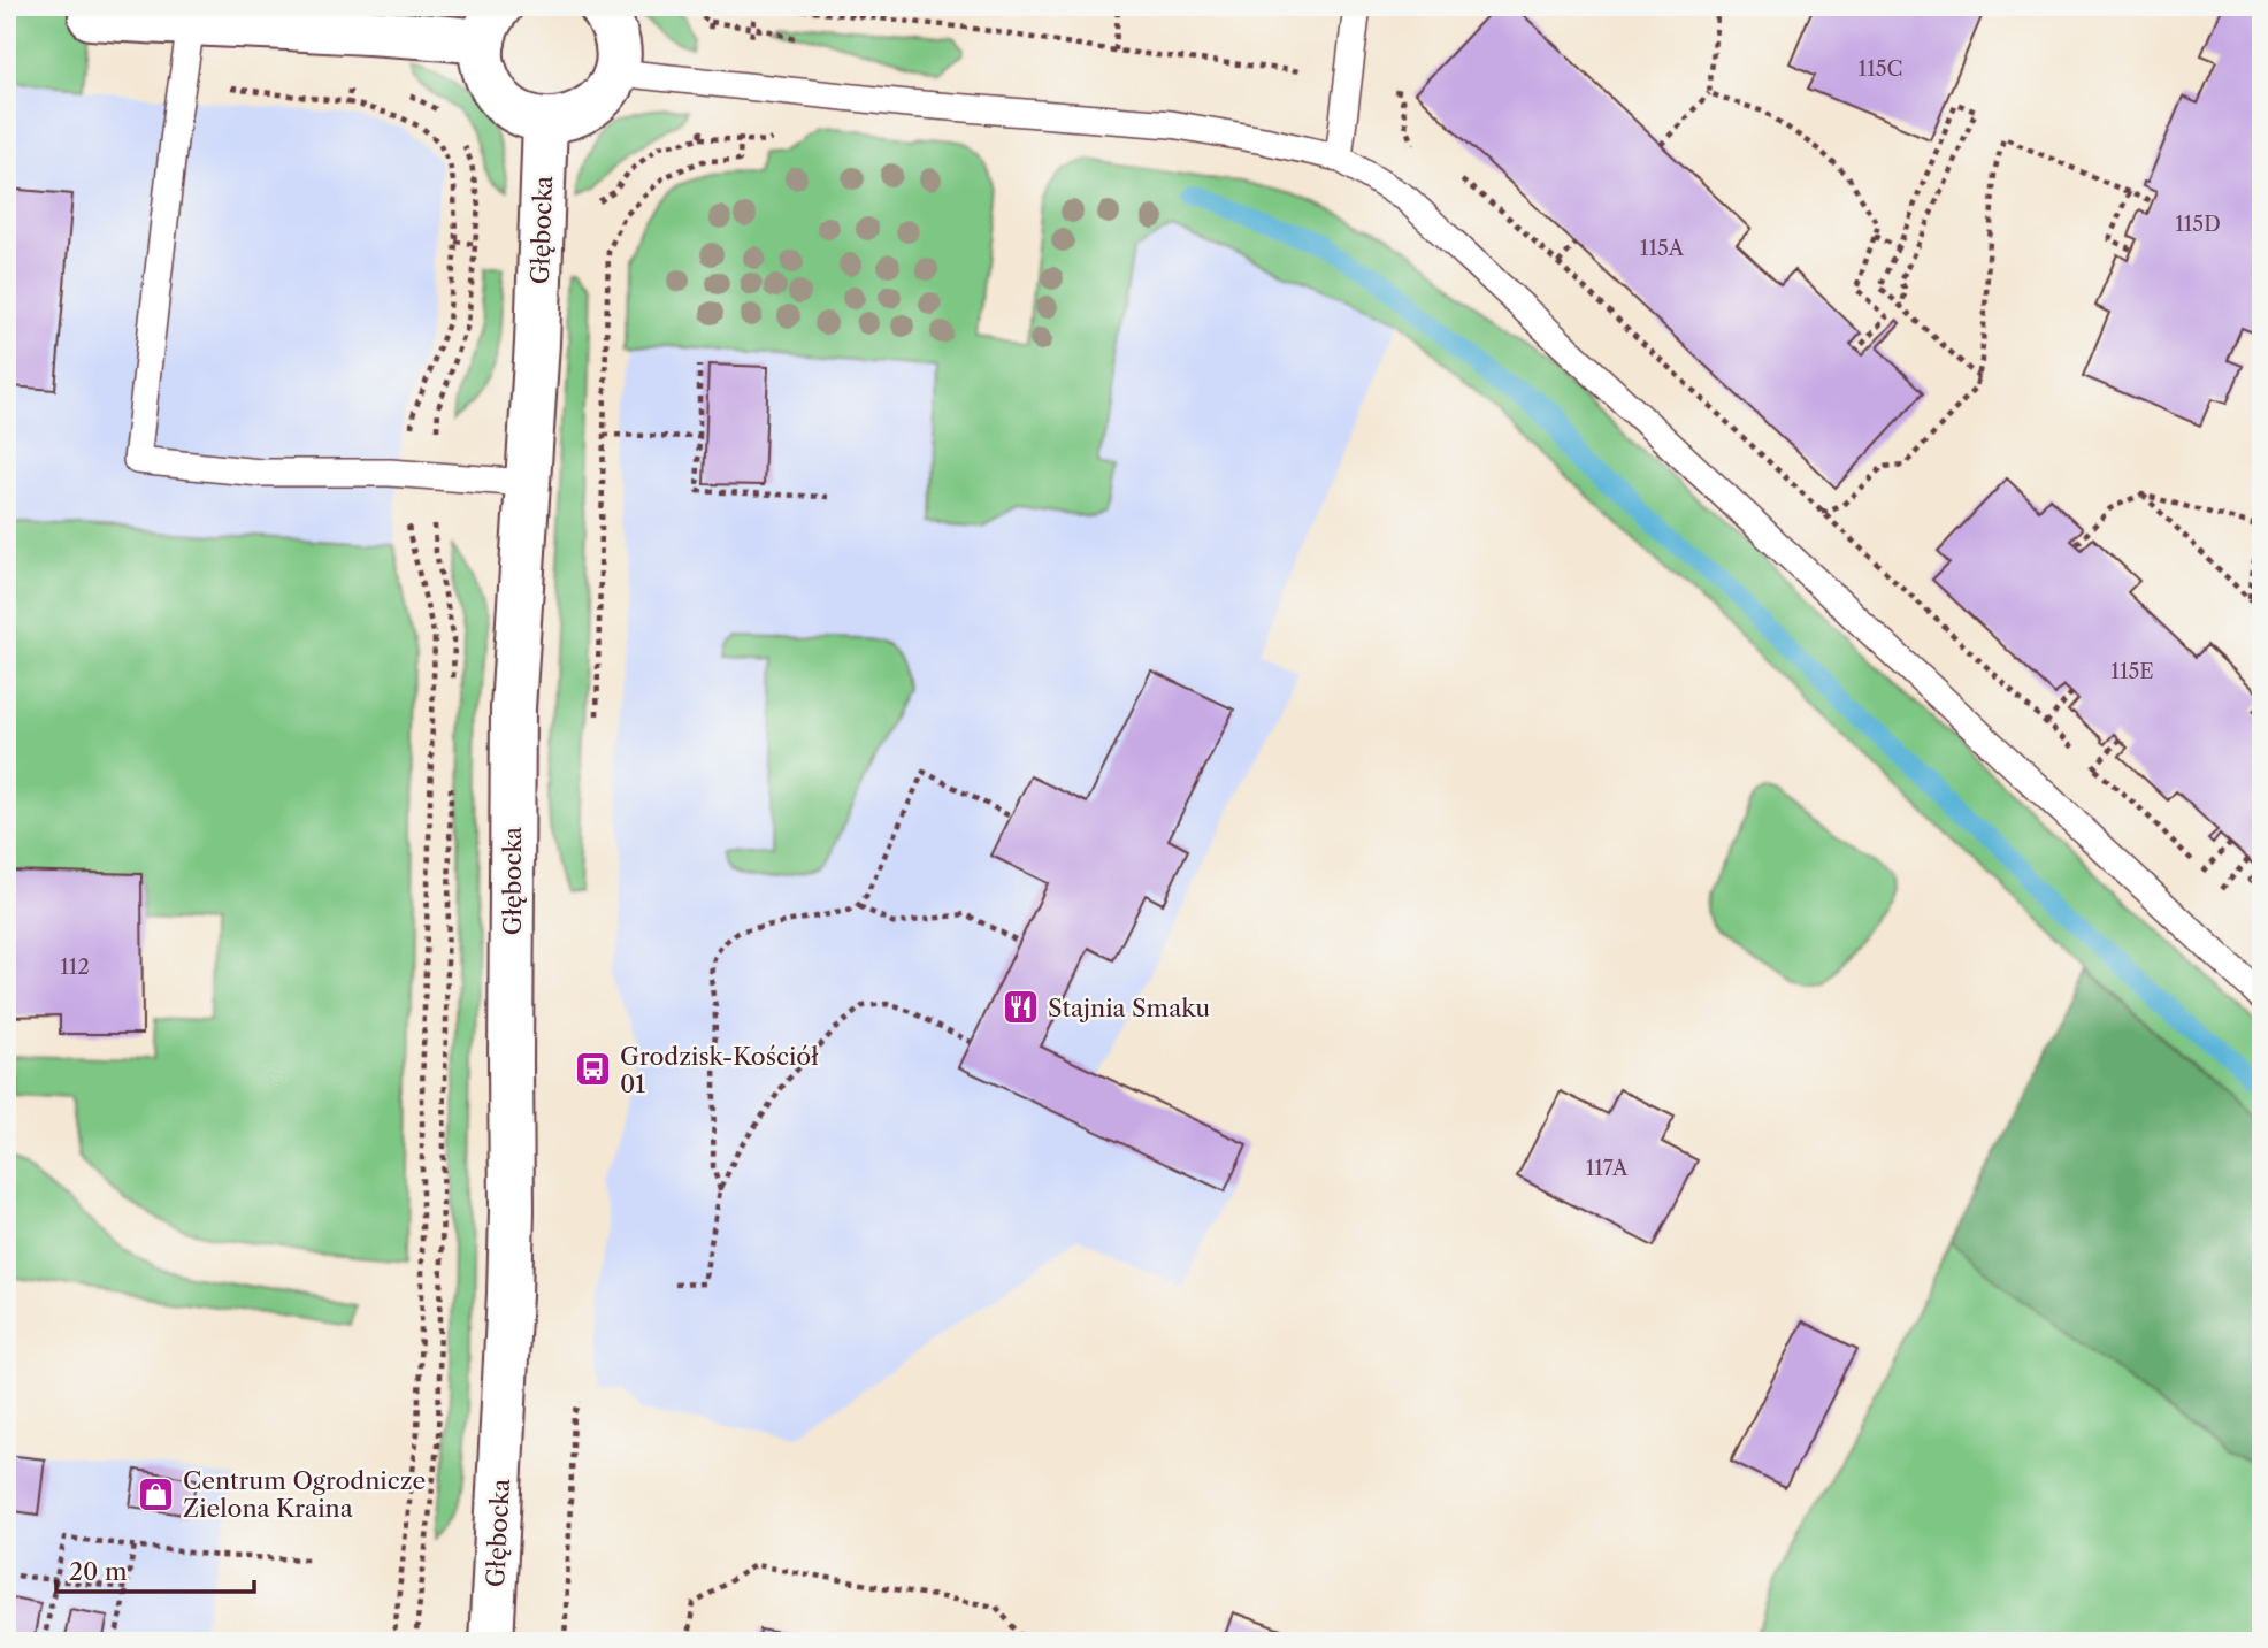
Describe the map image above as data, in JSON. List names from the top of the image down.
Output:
{
  "streets": {
    "street": ["Głębocka"]
  },
  "places": {
    "restaurant": ["Stajnia Smaku"],
    "bus stop": ["Grodzisk-Kościół 01"],
    "shop": ["Centrum Ogrodnicze Zielona Kraina"]
  },
  "house_numbers": [
    "115C",
    "115D",
    "115A",
    "115E",
    "112",
    "117A"
  ],
  "scale_bar": "20 m"
}
